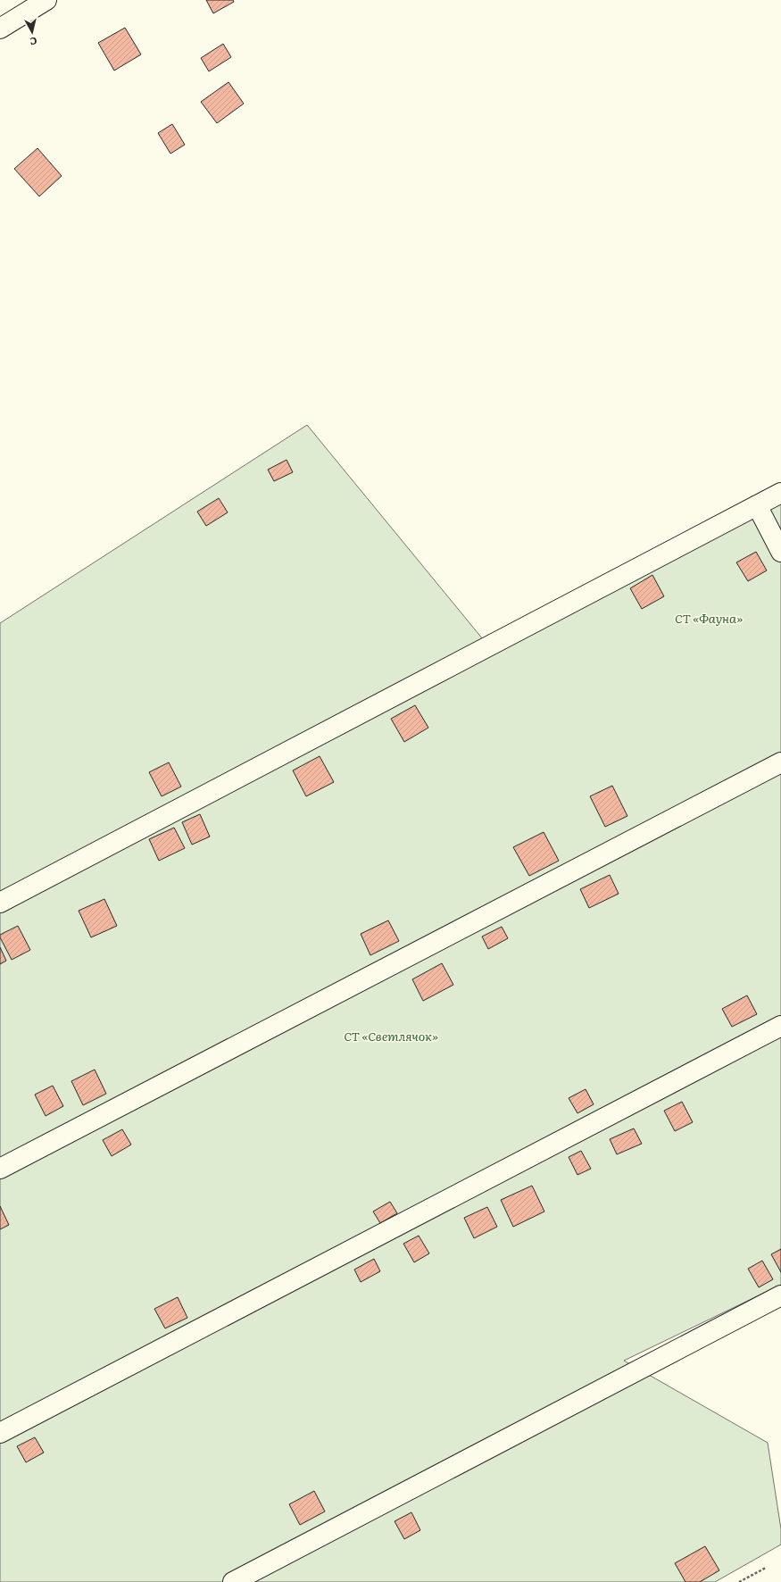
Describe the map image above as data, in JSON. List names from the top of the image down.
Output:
{
  "parks": ["СТ «Фауна»", "СТ «Светлячок»"],
  "north": "bottom"
}
